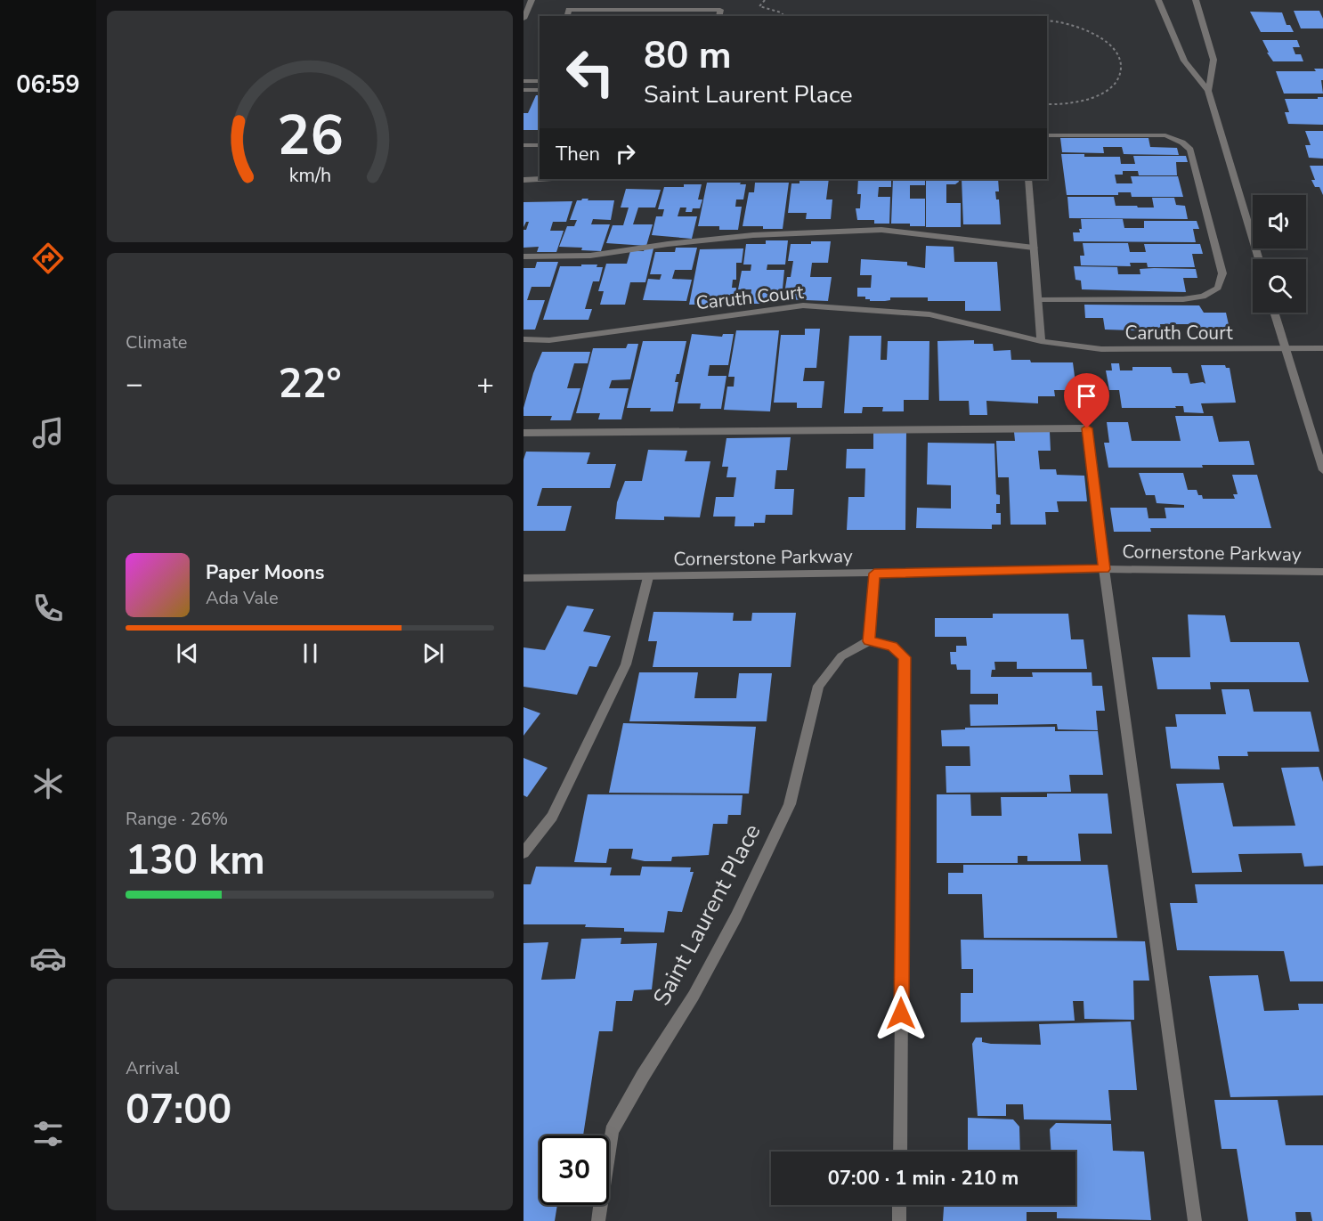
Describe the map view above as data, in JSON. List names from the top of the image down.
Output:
{
  "streets": {
    "street": ["Caruth Court", "Cornerstone Parkway", "Saint Laurent Place"]
  },
  "page": {
    "tabs": "06:59",
    "turn": ["80 m", "Saint Laurent Place"],
    "then": "Then",
    "tile": [
      "Climate",
      ["Range · 26%", "130 km"],
      ["Arrival", "07:00"]
    ],
    "heat": ["−", "22°", "+"],
    "song": ["Paper Moons", "Ada Vale"],
    "limit": "30",
    "trip": "07:00 · 1 min · 210 m",
    "gauge": ["26", "km/h"]
  }
}
